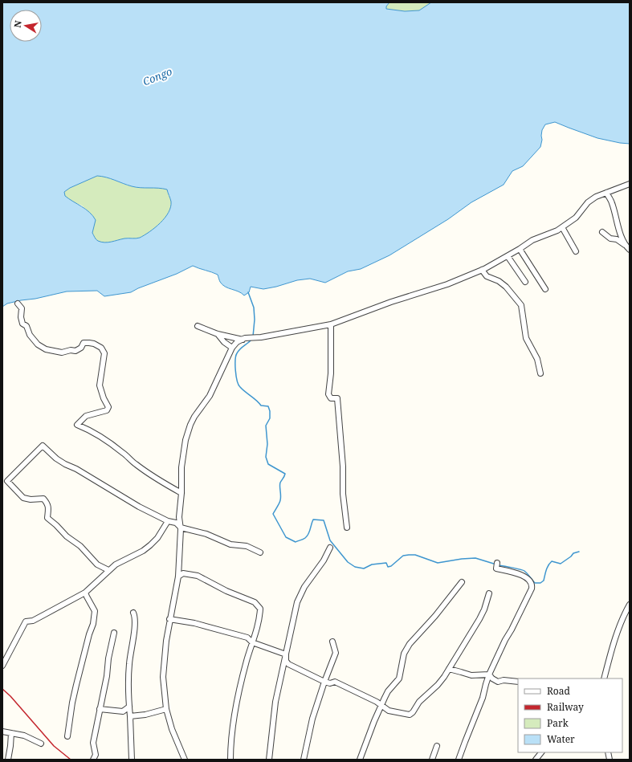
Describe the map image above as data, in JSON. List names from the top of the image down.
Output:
{
  "water": ["Congo"],
  "legend": [
    "Road",
    "Railway",
    "Park",
    "Water"
  ],
  "north": "left"
}
